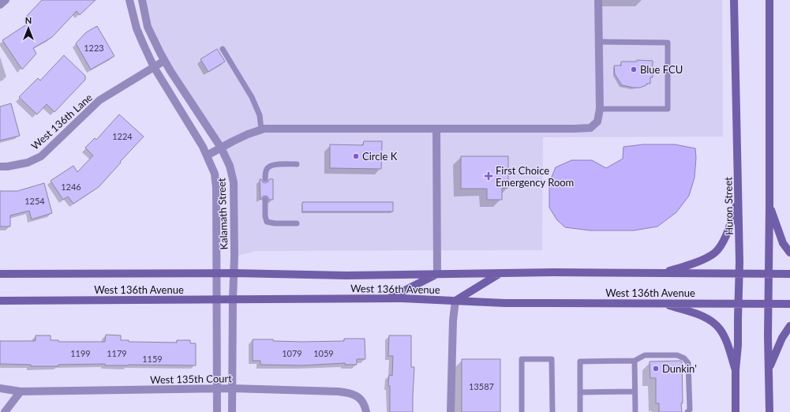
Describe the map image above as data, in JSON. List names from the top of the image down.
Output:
{
  "streets": {
    "main road": ["Huron Street", "West 136th Avenue"],
    "street": ["West 136th Lane", "Kalamath Street", "West 135th Court"]
  },
  "crossings": [
    ["West 136th Lane", "Kalamath Street"],
    ["Huron Street", "West 136th Avenue"],
    ["Kalamath Street", "West 136th Avenue"],
    ["Kalamath Street", "West 135th Court"]
  ],
  "places": {
    "other": ["Blue FCU", "Circle K", "Dunkin'"],
    "health": ["First Choice Emergency Room"]
  },
  "house_numbers": [
    "1223",
    "1224",
    "1246",
    "1254",
    "1199",
    "1179",
    "1079",
    "1059",
    "1159",
    "13587"
  ],
  "north": "top"
}
